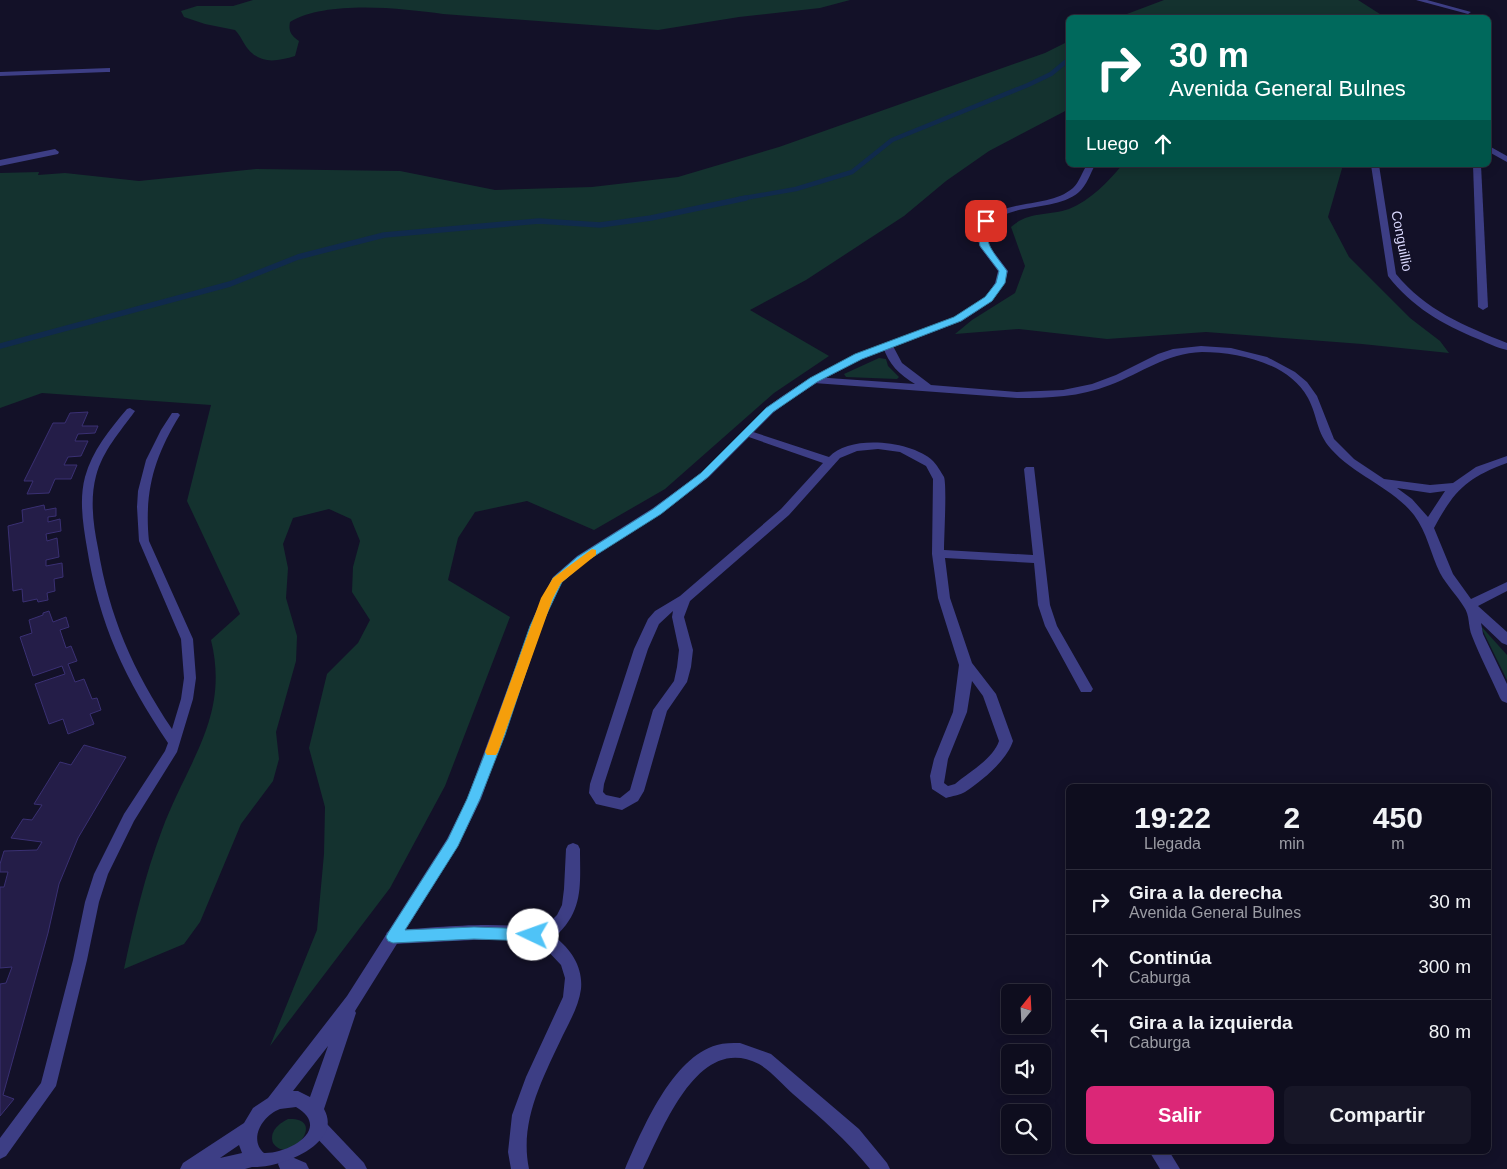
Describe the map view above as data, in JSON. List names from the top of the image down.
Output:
{
  "streets": {
    "street": ["Conguillio"]
  },
  "north": "top",
  "page": {
    "turn": ["30 m", "Avenida General Bulnes"],
    "then": "Luego",
    "eta": [
      "19:22",
      "Llegada",
      "2",
      "min",
      "450",
      "m"
    ],
    "list": [
      {
        "name": "Gira a la derecha",
        "note": "Avenida General Bulnes",
        "value": "30 m"
      },
      {
        "name": "Continúa",
        "note": "Caburga",
        "value": "300 m"
      },
      {
        "name": "Gira a la izquierda",
        "note": "Caburga",
        "value": "80 m"
      }
    ],
    "buttons": ["Salir", "Compartir"]
  }
}
